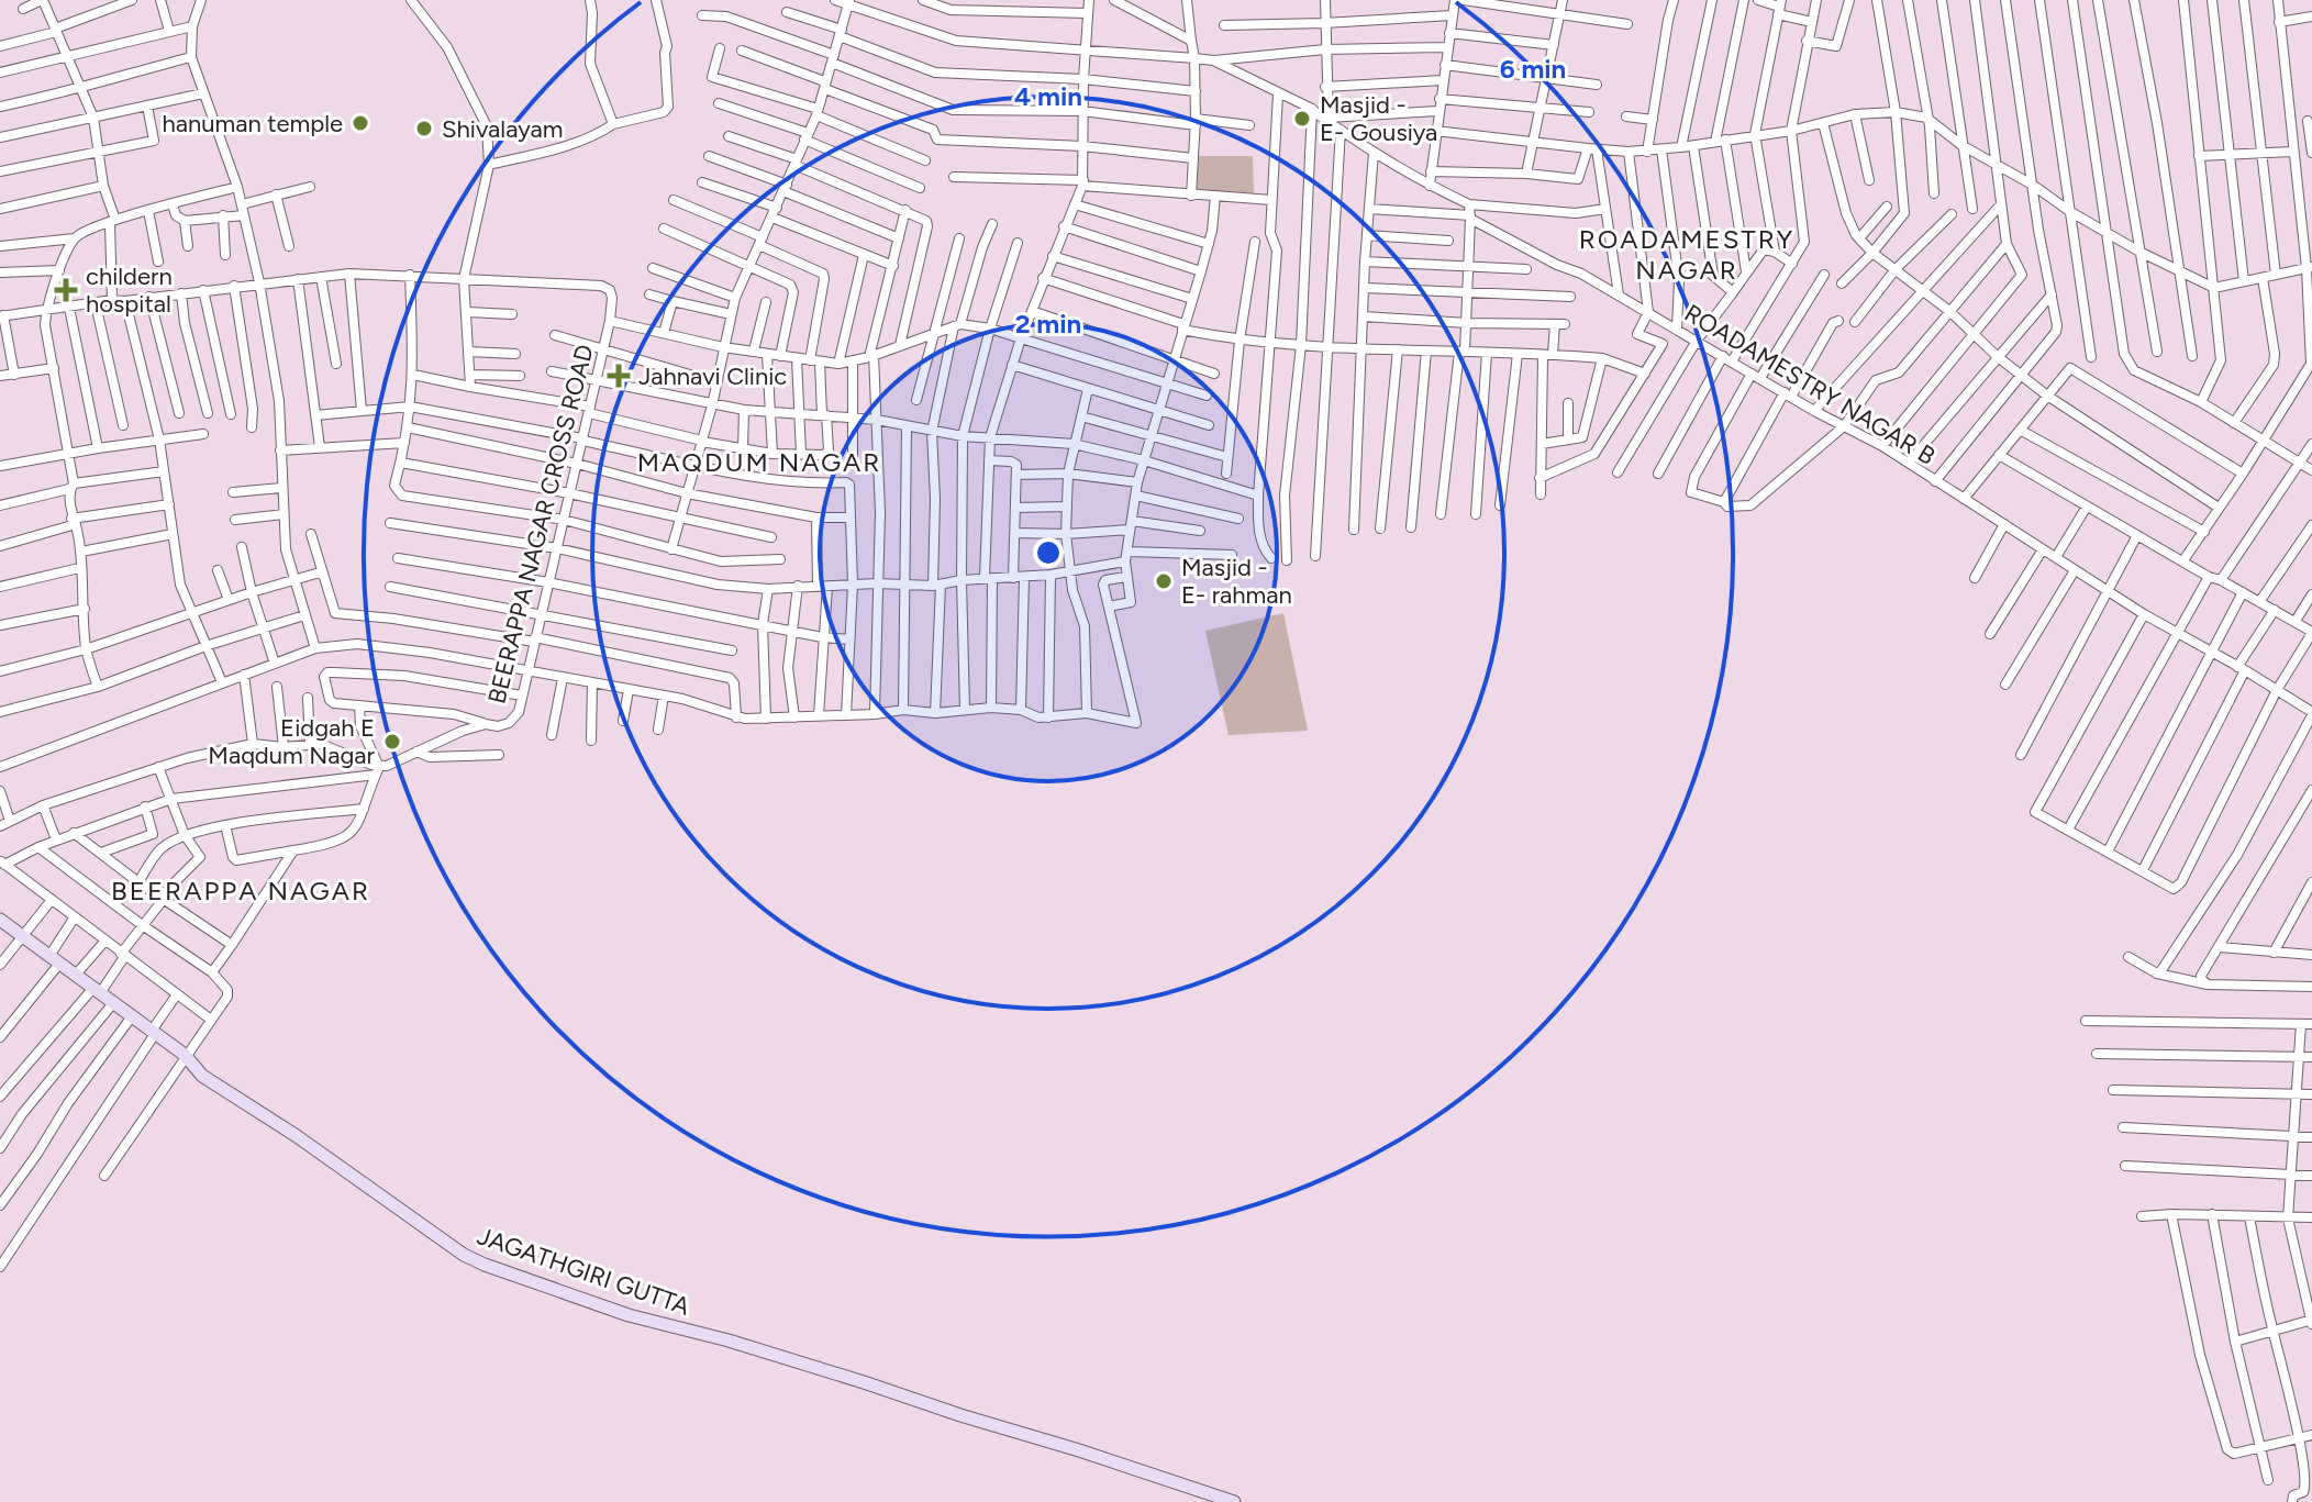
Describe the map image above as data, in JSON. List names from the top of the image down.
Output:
{
  "streets": {
    "street": ["ROADAMESTRY NAGAR B", "BEERAPPA NAGAR CROSS ROAD", "JAGATHGIRI GUTTA"]
  },
  "districts": ["ROADAMESTRY NAGAR", "MAQDUM NAGAR", "BEERAPPA NAGAR"],
  "places": {
    "other": [
      "Masjid - E- Gousiya",
      "hanuman temple",
      "Shivalayam",
      "Masjid - E- rahman",
      "Eidgah E Maqdum Nagar"
    ],
    "health": ["childern hospital", "Jahnavi Clinic"]
  },
  "rings": ["6 min", "4 min", "2 min"]
}
